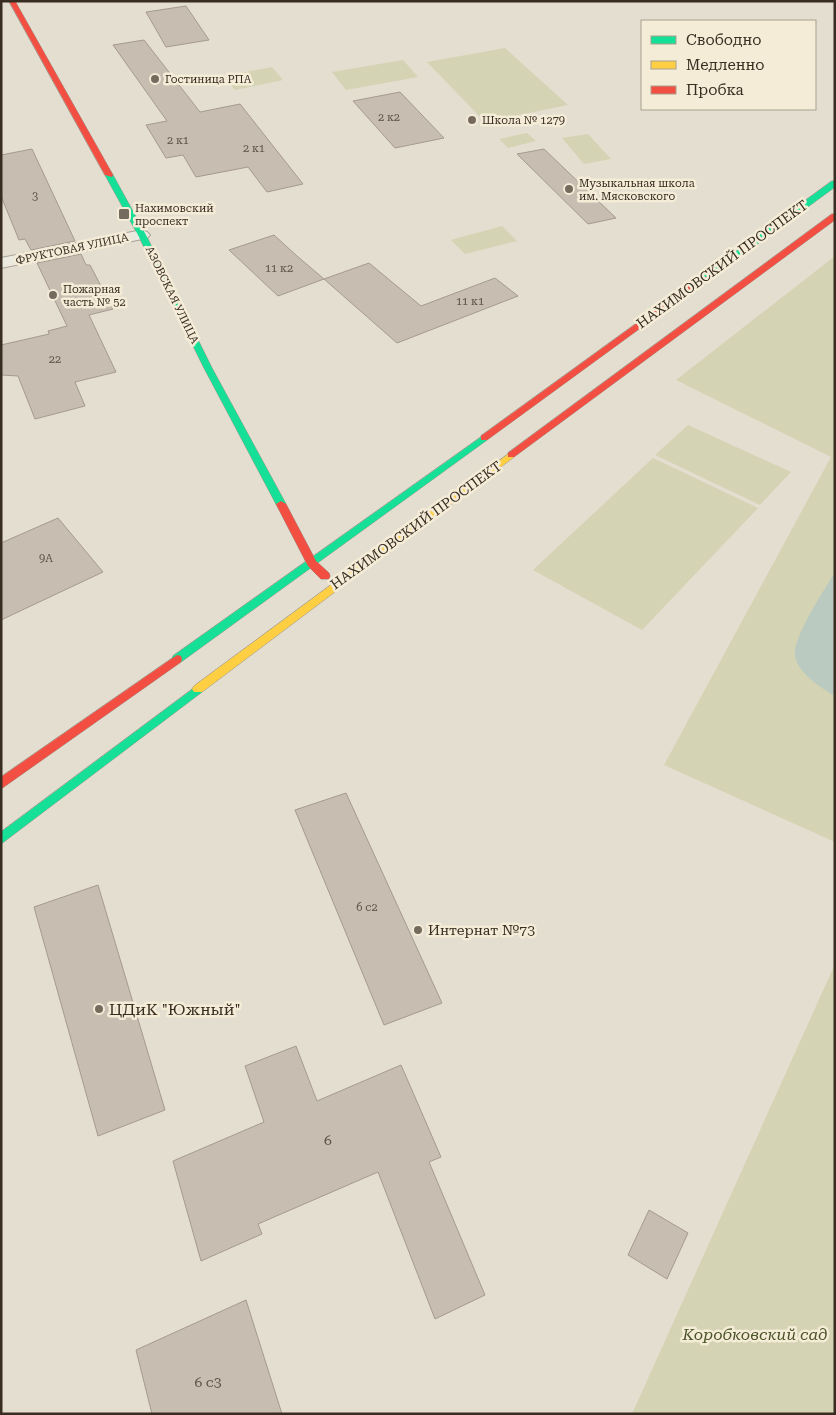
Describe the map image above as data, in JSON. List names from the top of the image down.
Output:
{
  "streets": {
    "main road": ["НАХИМОВСКИЙ ПРОСПЕКТ", "АЗОВСКАЯ УЛИЦА"],
    "street": ["ФРУКТОВАЯ УЛИЦА"]
  },
  "crossings": [
    ["ФРУКТОВАЯ УЛИЦА", "АЗОВСКАЯ УЛИЦА"],
    ["НАХИМОВСКИЙ ПРОСПЕКТ", "АЗОВСКАЯ УЛИЦА"]
  ],
  "parks": ["Коробковский сад"],
  "places": {
    "other": [
      "Гостиница РПА",
      "Школа № 1279",
      "Музыкальная школа им. Мясковского",
      "Пожарная часть № 52",
      "Интернат №73",
      "ЦДиК \"Южный\""
    ],
    "transit": ["Нахимовский проспект"]
  },
  "house_numbers": [
    "2 к2",
    "2 к1",
    "2 к1",
    "3",
    "11 к2",
    "11 к1",
    "22",
    "9А",
    "6 с2",
    "6",
    "6 с3"
  ],
  "legend": ["Свободно", "Медленно", "Пробка"]
}
